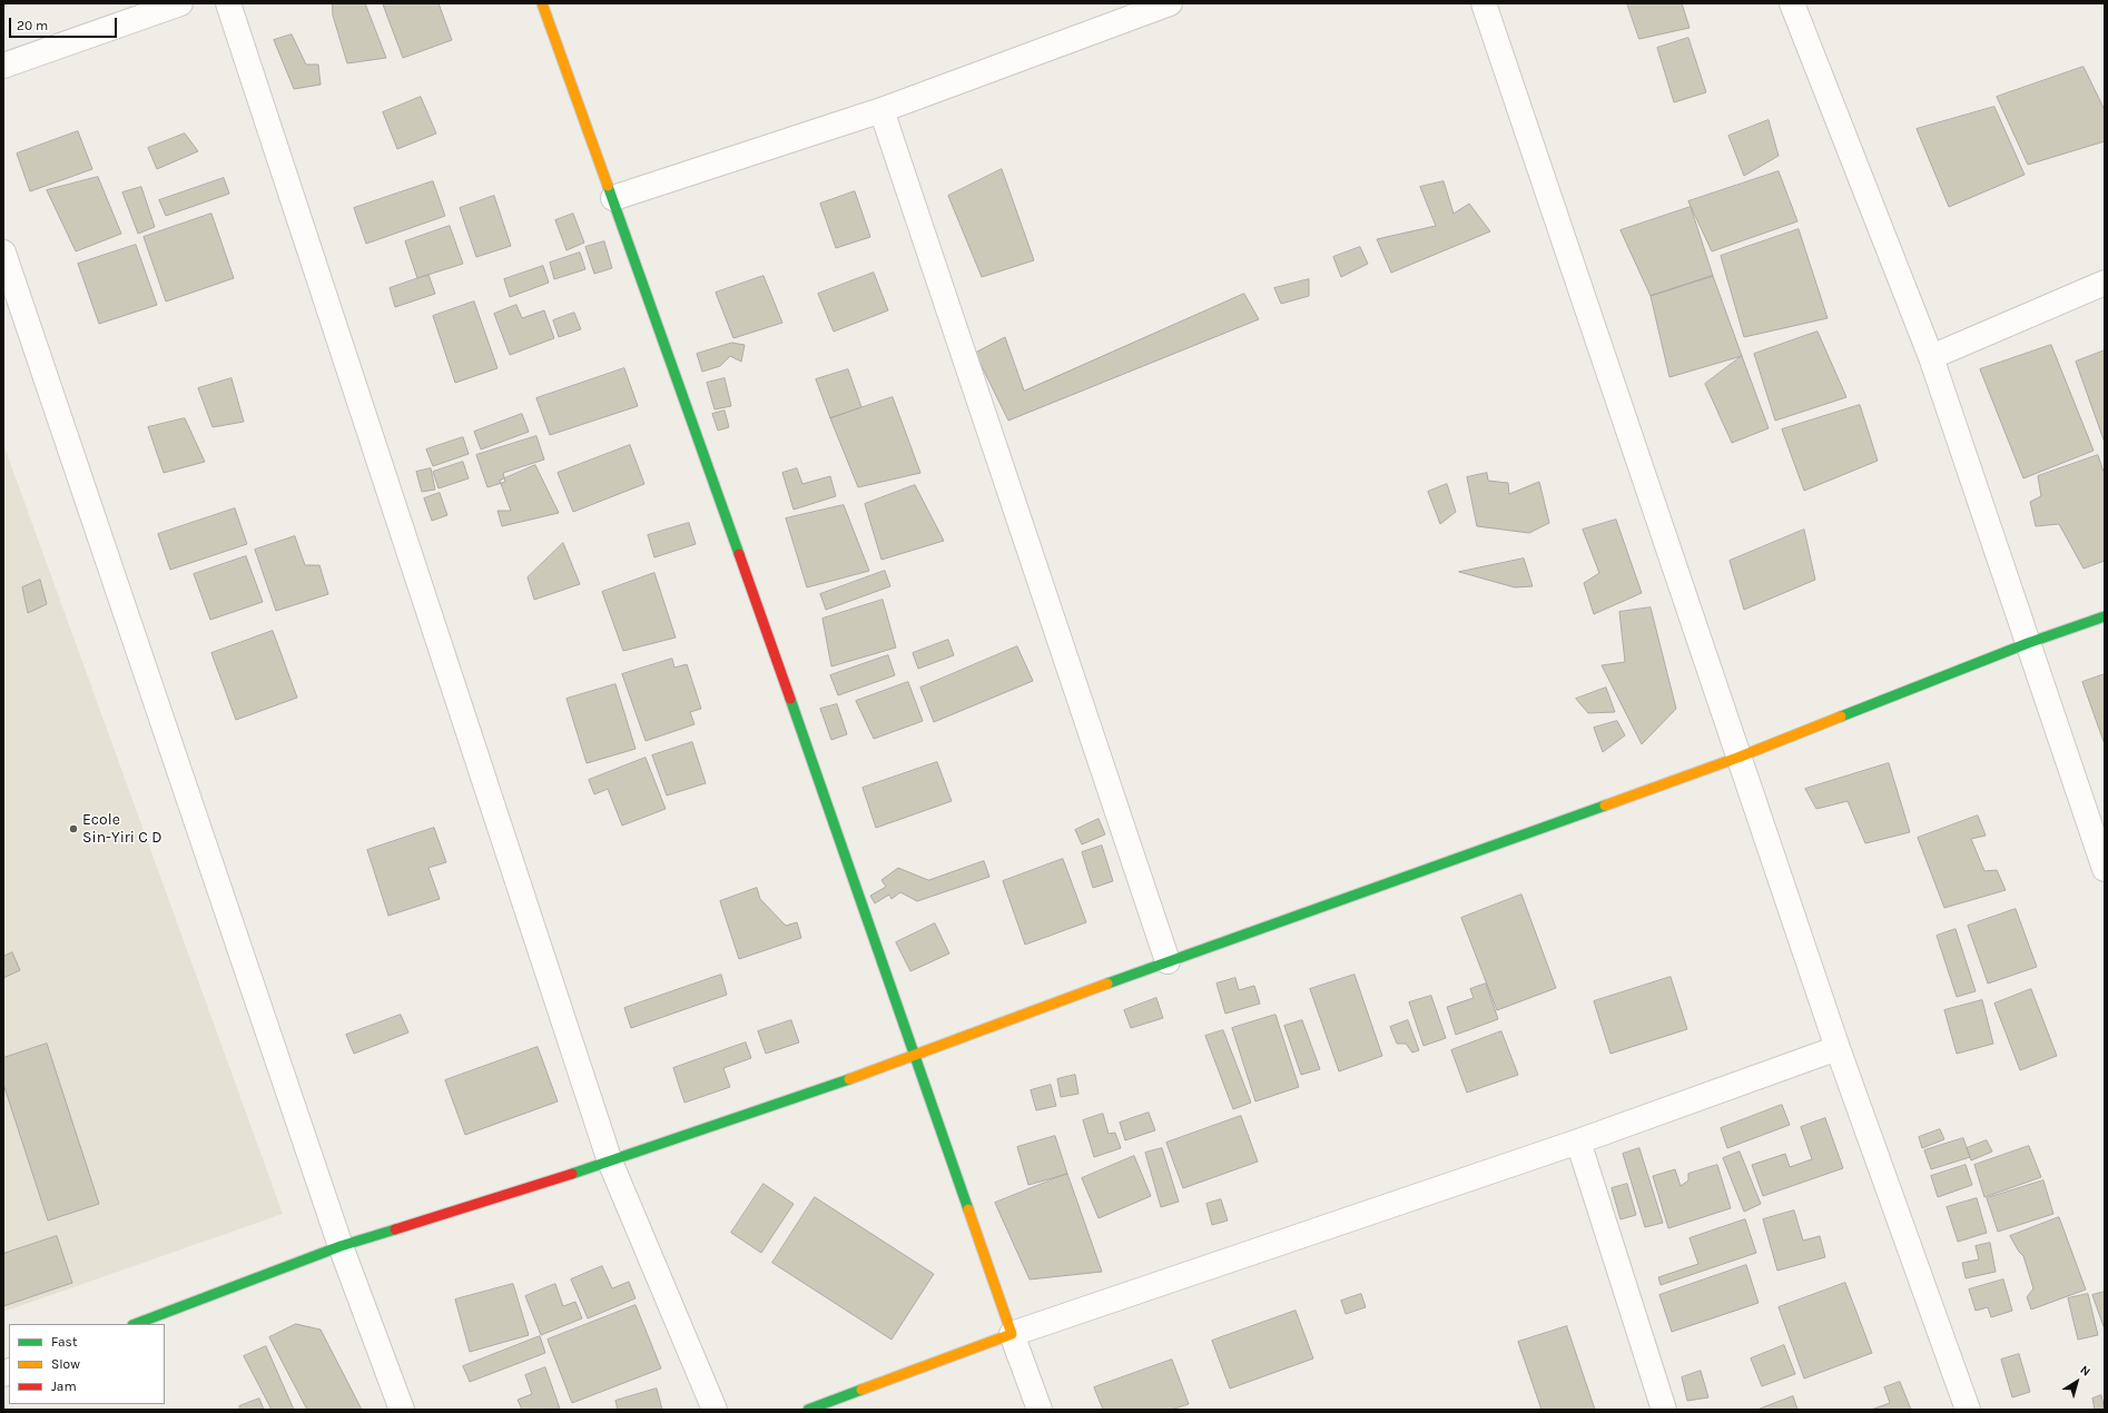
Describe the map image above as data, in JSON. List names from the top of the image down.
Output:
{
  "places": ["Ecole Sin-Yiri C D"],
  "legend": ["Fast", "Slow", "Jam"],
  "scale_bar": "20 m",
  "north": "top right"
}
